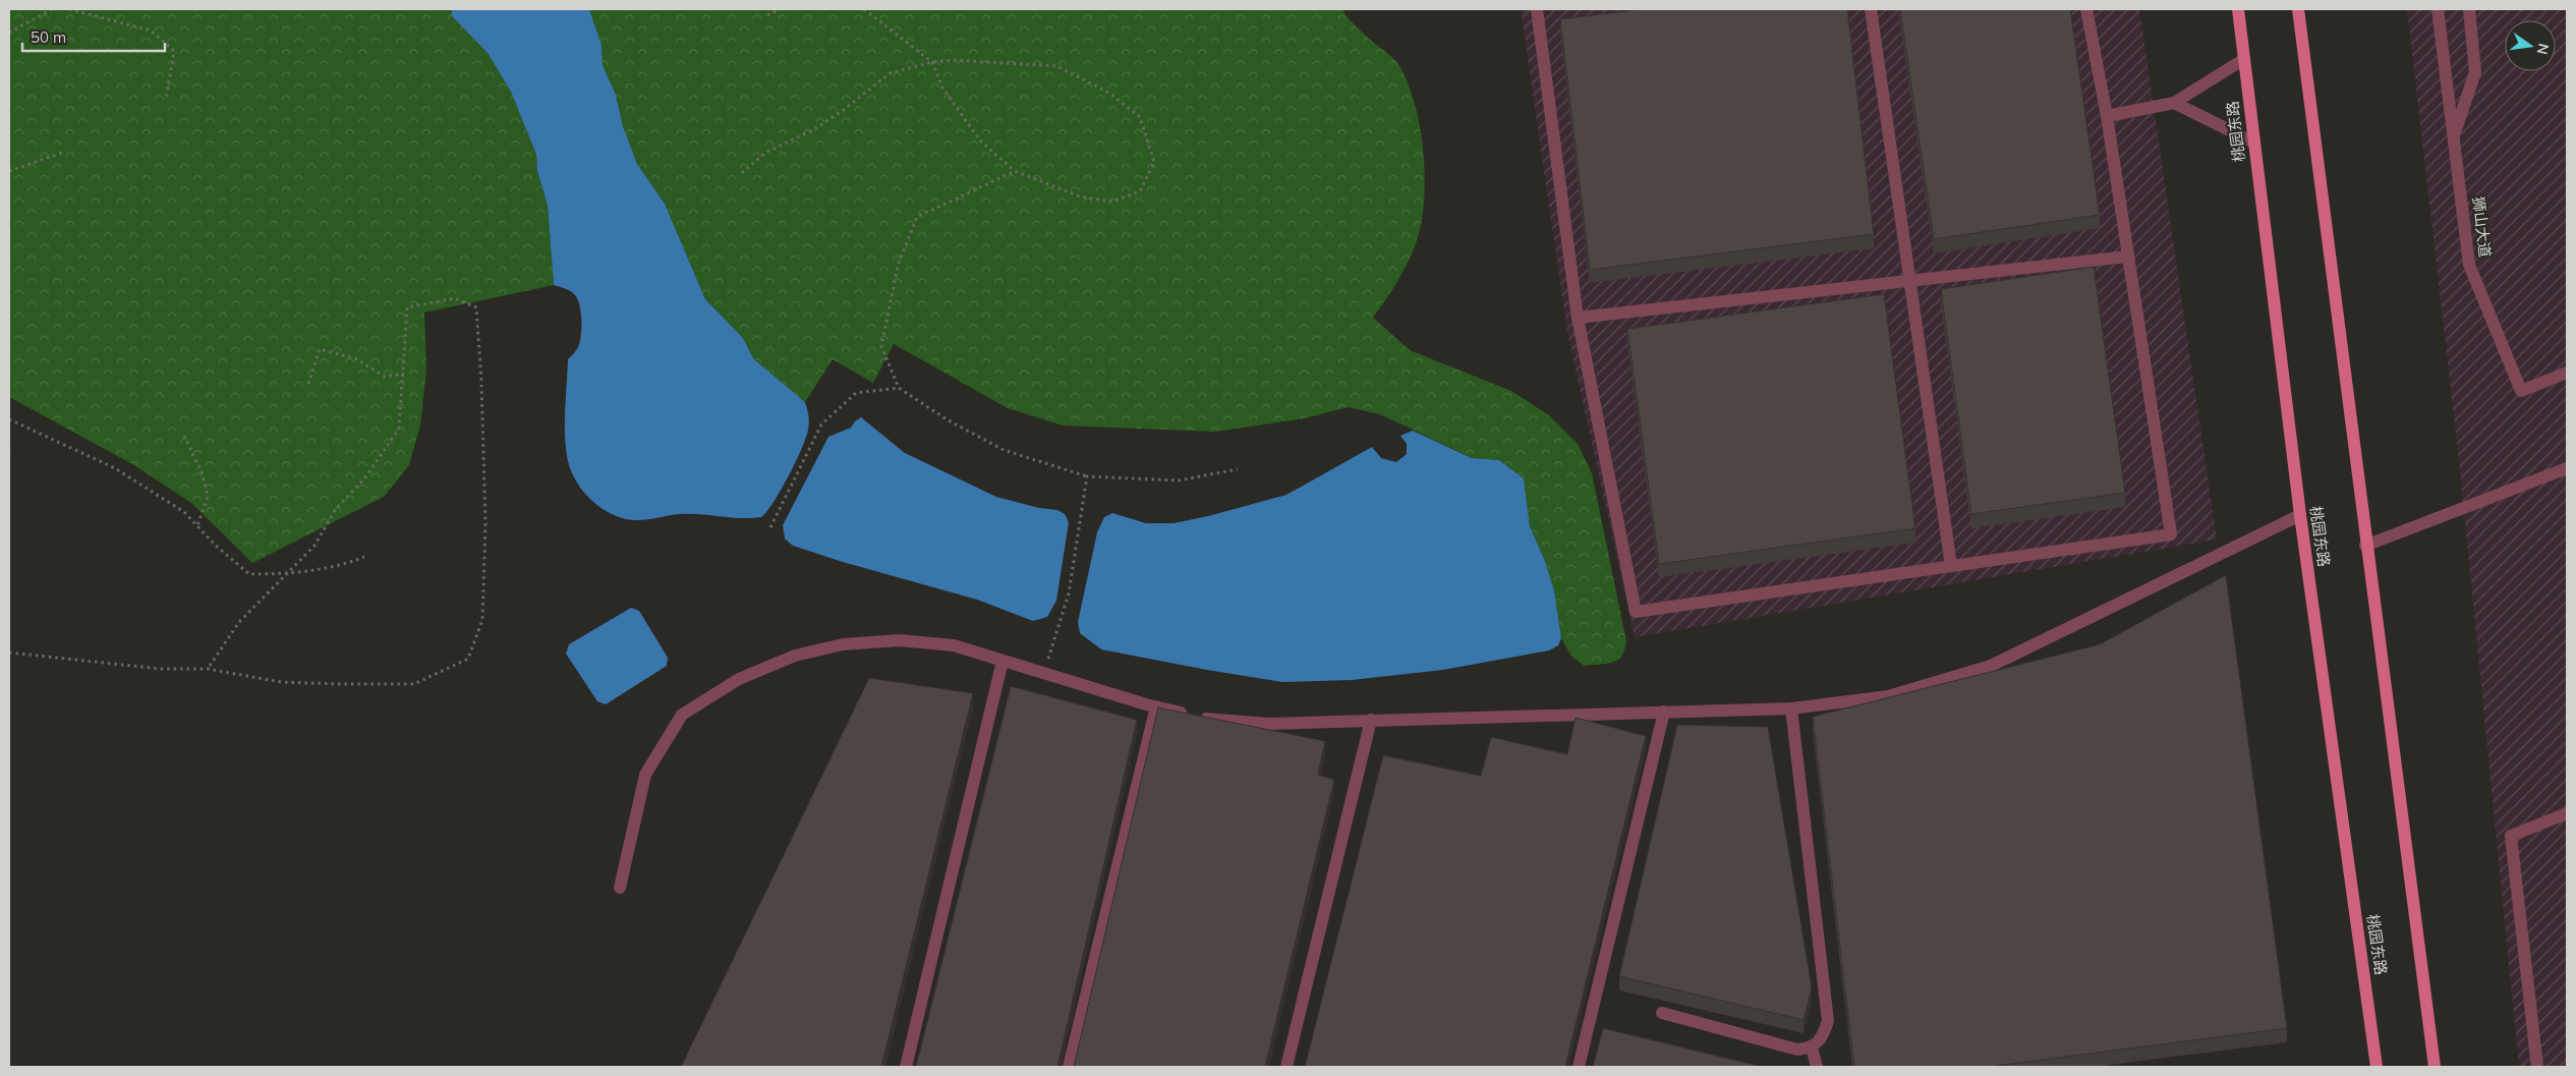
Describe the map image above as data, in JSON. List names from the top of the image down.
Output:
{
  "streets": {
    "main road": ["桃园东路"],
    "street": ["狮山大道"]
  },
  "scale_bar": "50 m",
  "north": "right"
}
